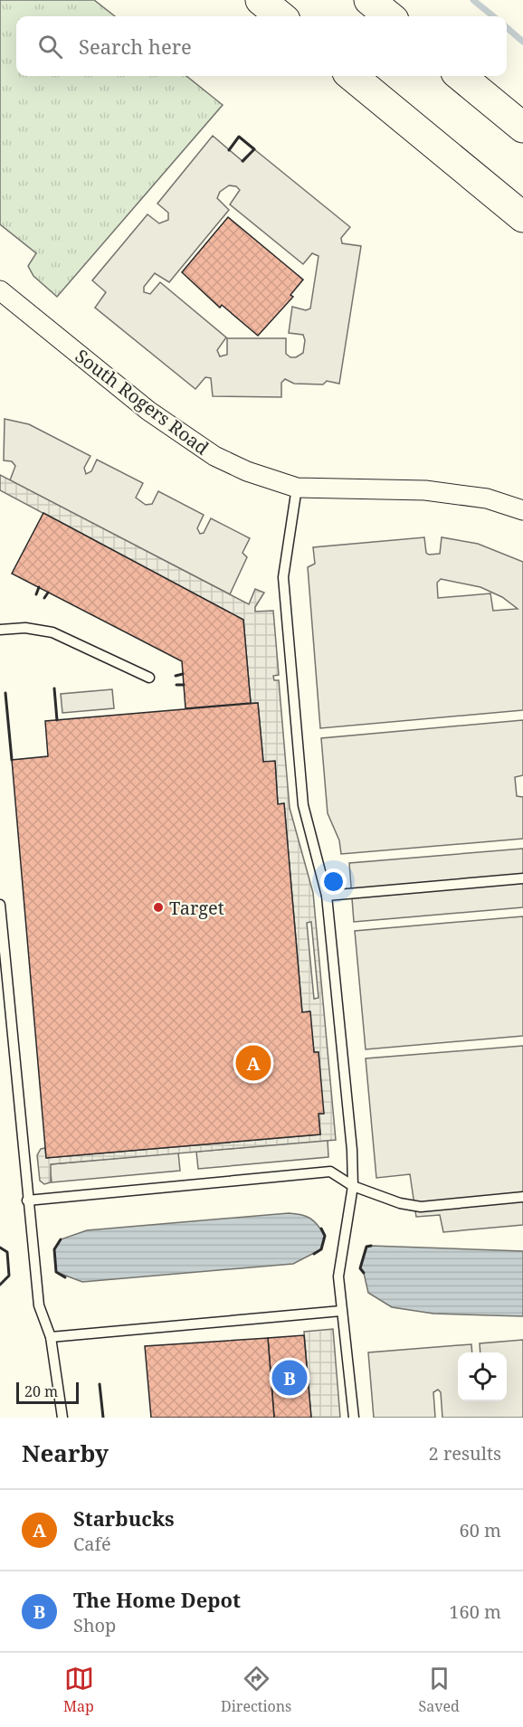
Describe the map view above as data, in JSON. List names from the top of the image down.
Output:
{
  "streets": {
    "street": ["South Rogers Road"]
  },
  "places": ["Target"],
  "scale_bar": "20 m",
  "page": {
    "search": "Search here",
    "pins": ["A", "B"],
    "scale": "20 m",
    "heading": ["Nearby", "2 results"],
    "list": [
      {
        "mark": "A",
        "name": "Starbucks",
        "note": "Café",
        "value": "60 m"
      },
      {
        "mark": "B",
        "name": "The Home Depot",
        "note": "Shop",
        "value": "160 m"
      }
    ],
    "nav": ["Map", "Directions", "Saved"]
  }
}
